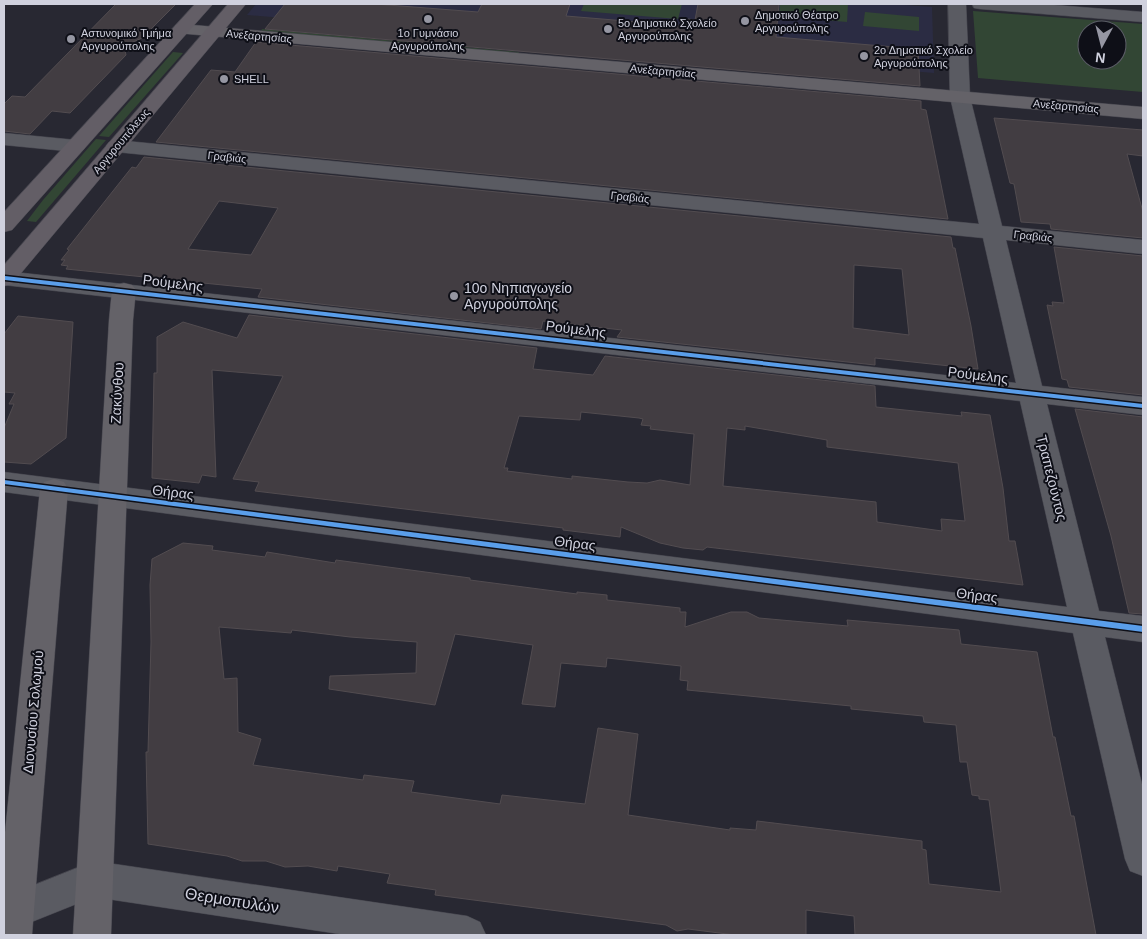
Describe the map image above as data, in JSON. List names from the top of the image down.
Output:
{
  "streets": {
    "main road": [
      "Ανεξαρτησίας",
      "Αργυρουπόλεως",
      "Ζακύνθου",
      "Διονυσίου Σολωμού"
    ],
    "street": [
      "Γραβιάς",
      "Ρούμελης",
      "Τραπεζούντος",
      "Θήρας",
      "Θερμοπυλών"
    ]
  },
  "crossings": [
    ["Ανεξαρτησίας", "Αργυρουπόλεως"],
    ["Ανεξαρτησίας", "Τραπεζούντος"],
    ["Αργυρουπόλεως", "Γραβιάς"],
    ["Αργυρουπόλεως", "Ρούμελης"],
    ["Γραβιάς", "Τραπεζούντος"],
    ["Ρούμελης", "Ζακύνθου"],
    ["Ρούμελης", "Τραπεζούντος"],
    ["Ζακύνθου", "Θήρας"],
    ["Τραπεζούντος", "Θήρας"],
    ["Θήρας", "Διονυσίου Σολωμού"],
    ["Διονυσίου Σολωμού", "Θερμοπυλών"]
  ],
  "places": [
    "1ο Γυμνάσιο Αργυρούπολης",
    "Δημοτικό Θέατρο Αργυρούπολης",
    "5ο Δημοτικό Σχολείο Αργυρούπολης",
    "Αστυνομικό Τμήμα Αργυρούπολης",
    "2ο Δημοτικό Σχολείο Αργυρούπολης",
    "SHELL",
    "10ο Νηπιαγωγείο Αργυρούπολης"
  ],
  "north": "bottom"
}
